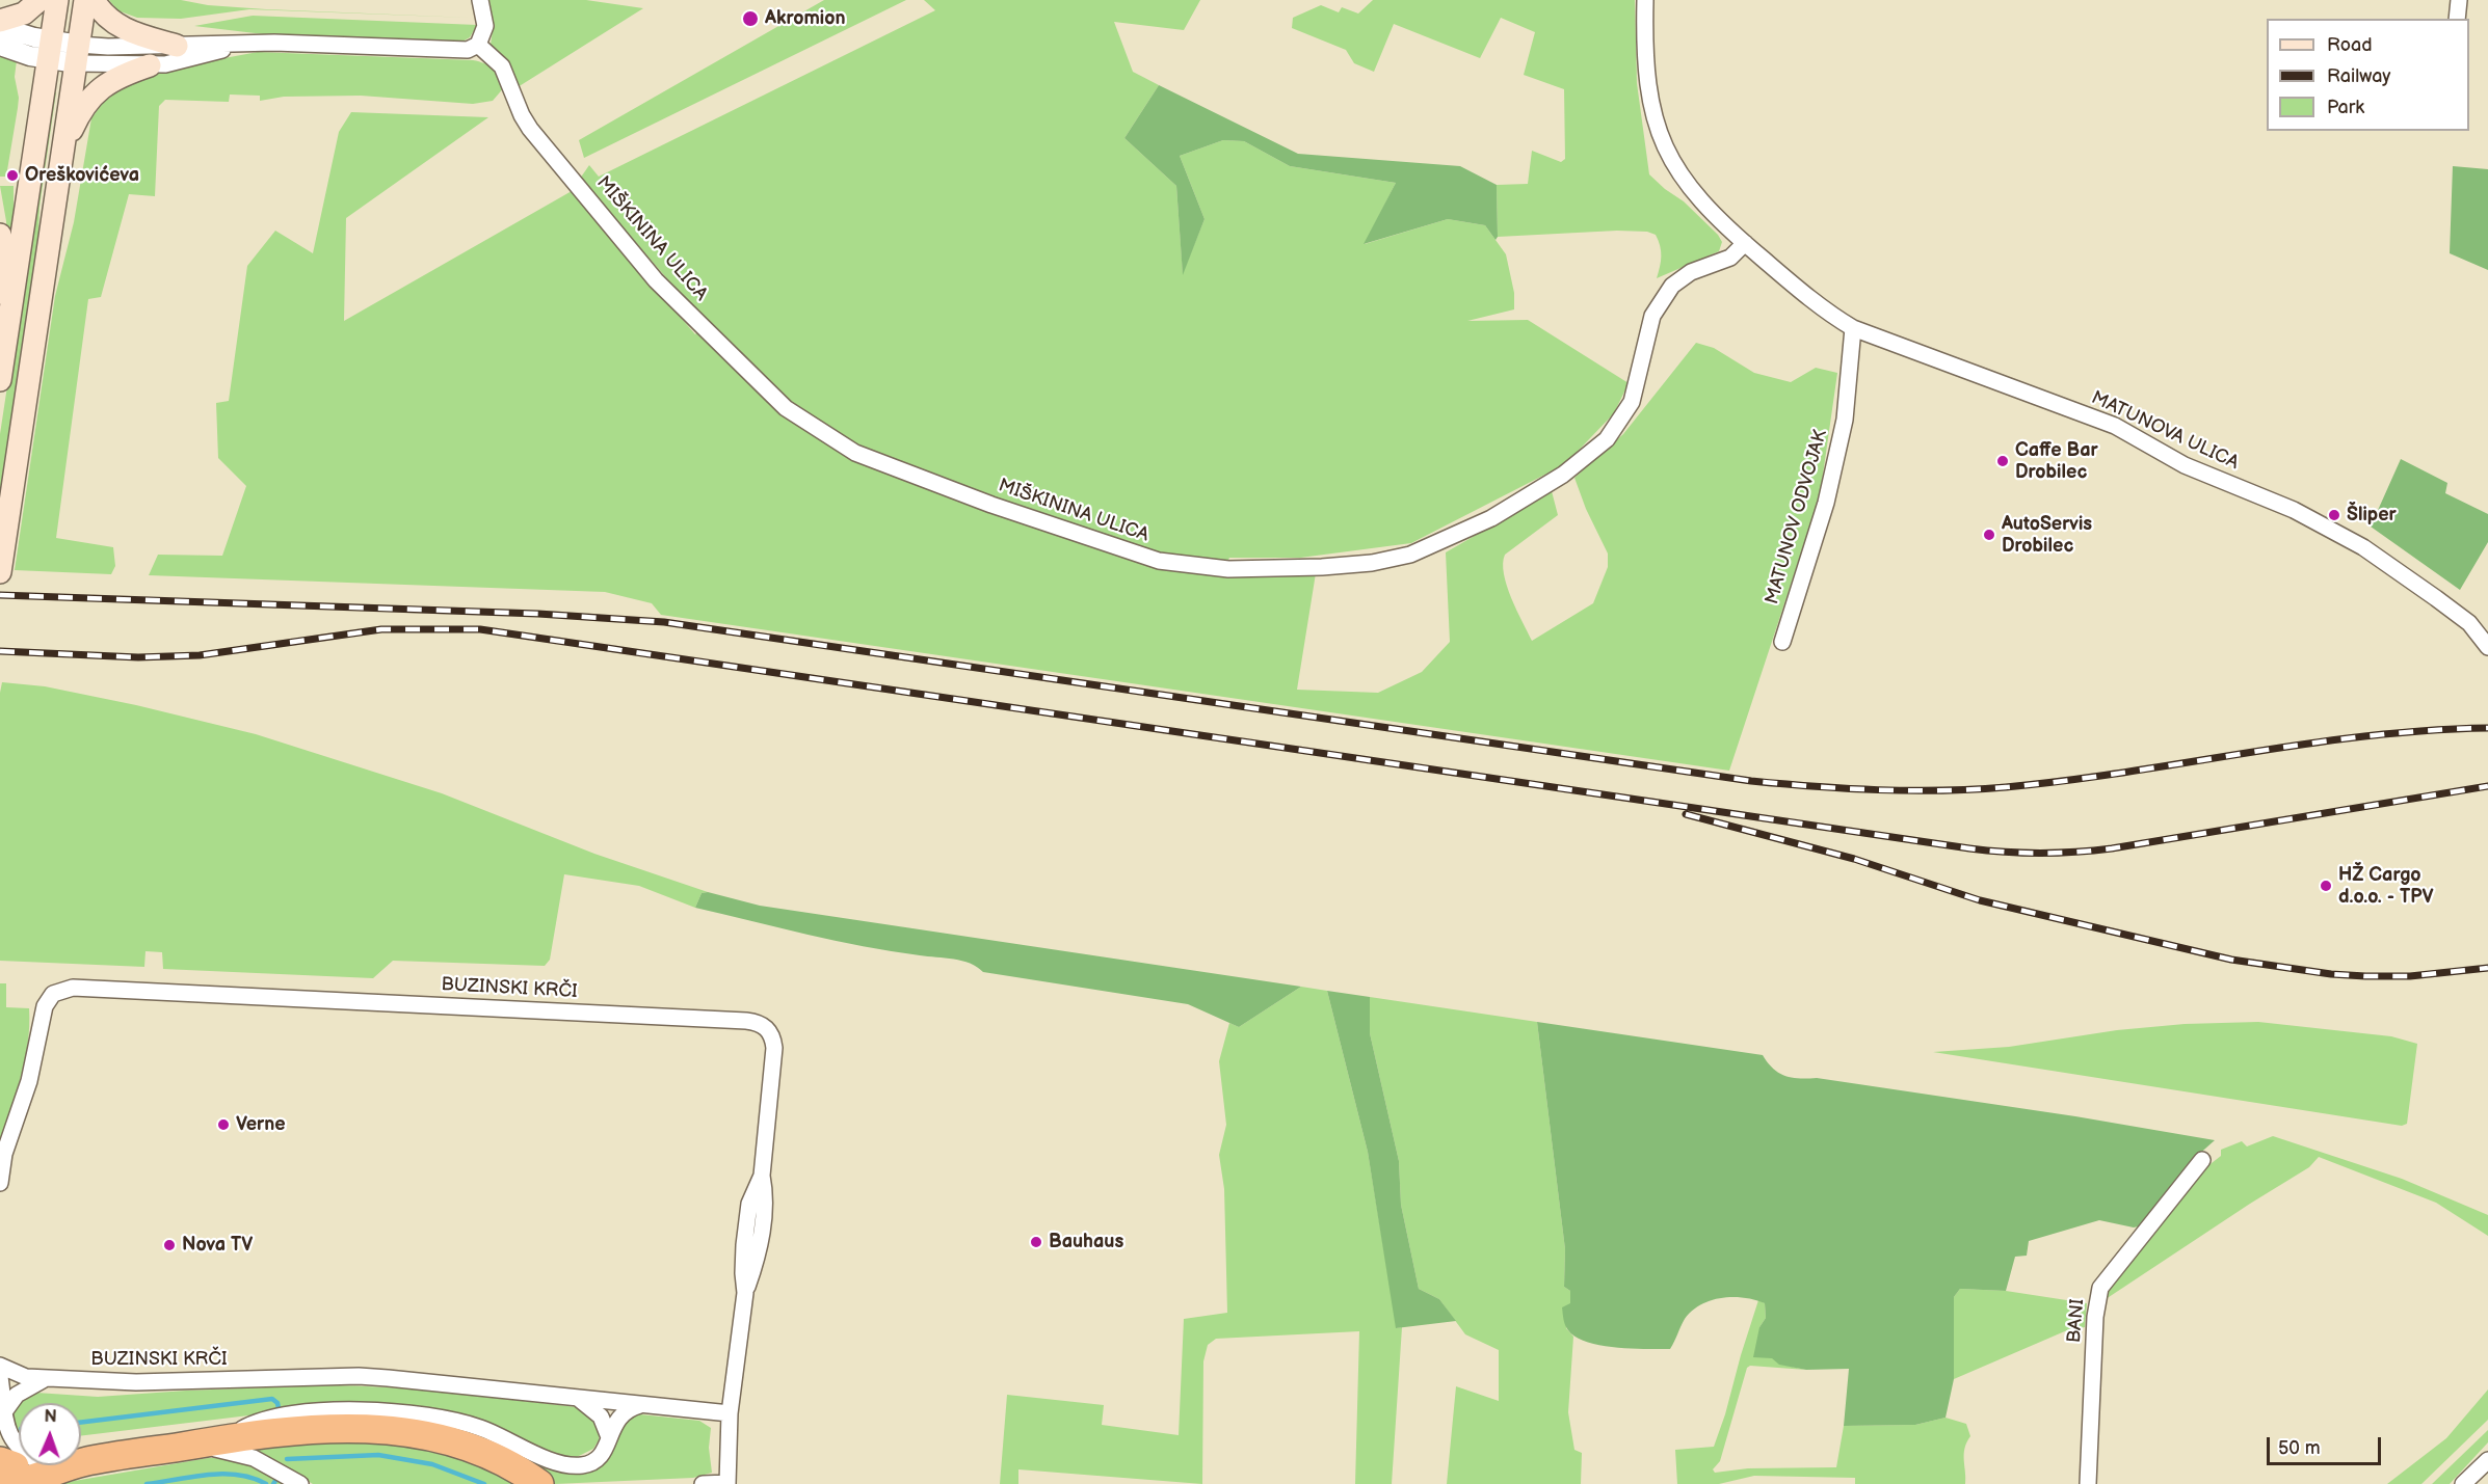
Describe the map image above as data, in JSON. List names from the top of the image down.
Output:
{
  "streets": {
    "street": [
      "MIŠKININA ULICA",
      "MATUNOVA ULICA",
      "MATUNOV ODVOJAK",
      "BUZINSKI KRČI",
      "BANI"
    ]
  },
  "crossings": [
    ["MIŠKININA ULICA", "MATUNOVA ULICA"],
    ["MATUNOVA ULICA", "MATUNOV ODVOJAK"]
  ],
  "places": [
    "Akromion",
    "Oreškovićeva",
    "Caffe Bar Drobilec",
    "Šliper",
    "AutoServis Drobilec",
    "HŽ Cargo d.o.o. - TPV",
    "Verne",
    "Bauhaus",
    "Nova TV"
  ],
  "legend": ["Road", "Railway", "Park"],
  "scale_bar": "50 m",
  "north": "top"
}
